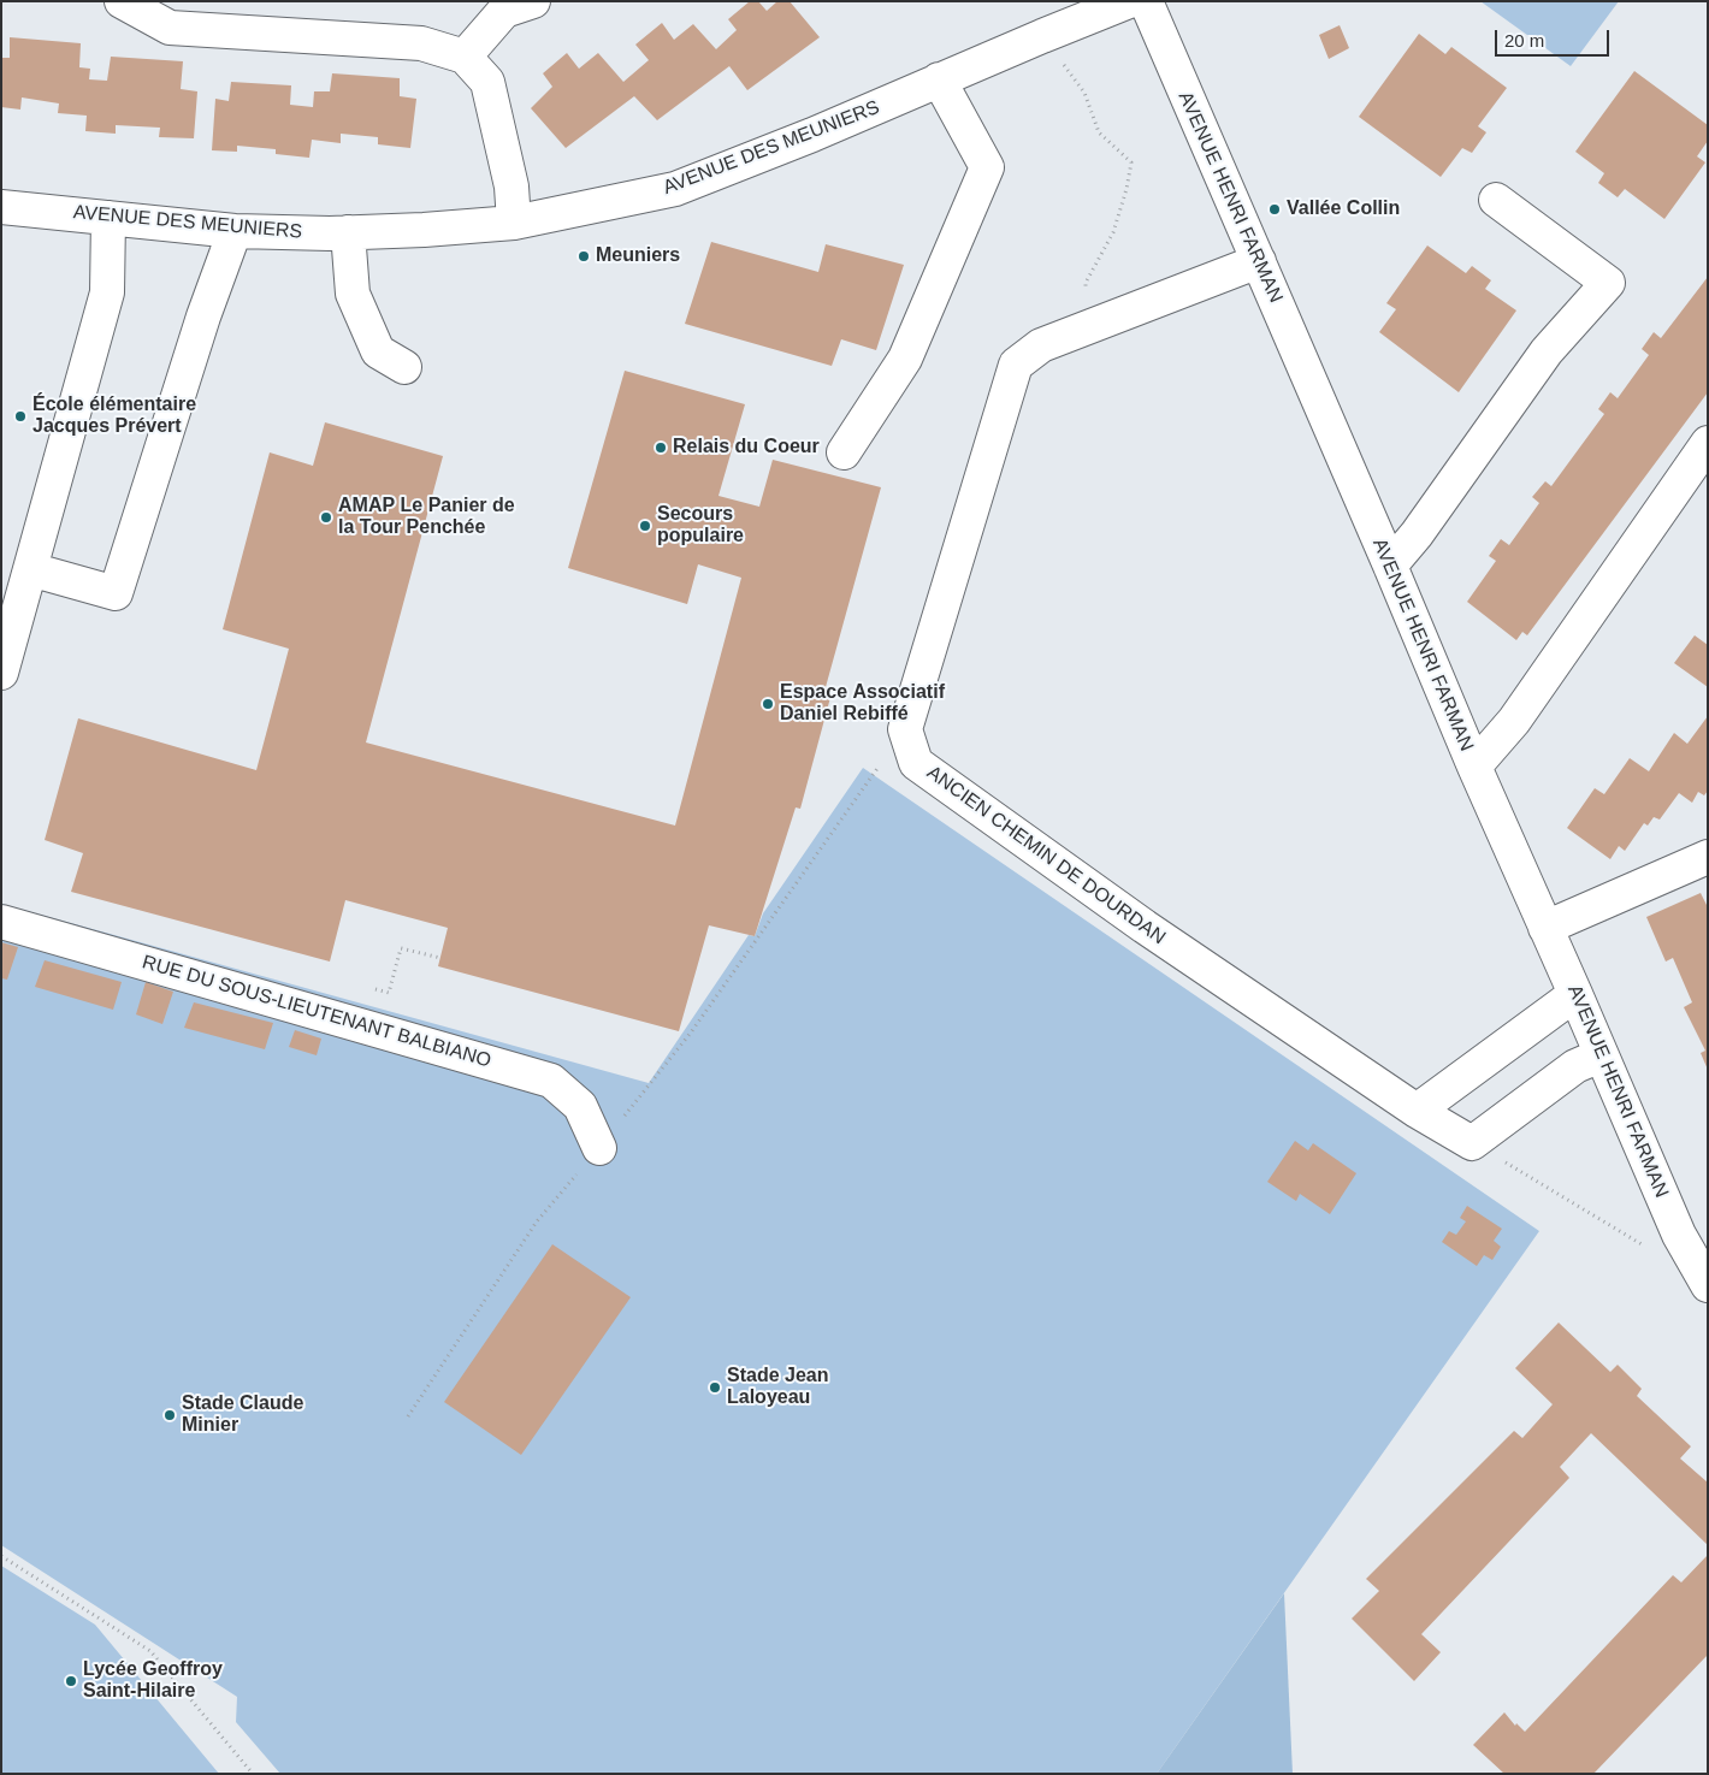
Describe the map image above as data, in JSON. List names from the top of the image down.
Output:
{
  "streets": {
    "street": [
      "AVENUE DES MEUNIERS",
      "AVENUE HENRI FARMAN",
      "ANCIEN CHEMIN DE DOURDAN",
      "RUE DU SOUS-LIEUTENANT BALBIANO"
    ]
  },
  "places": [
    "Vallée Collin",
    "Meuniers",
    "École élémentaire Jacques Prévert",
    "Relais du Coeur",
    "AMAP Le Panier de la Tour Penchée",
    "Secours populaire",
    "Espace Associatif Daniel Rebiffé",
    "Stade Jean Laloyeau",
    "Stade Claude Minier",
    "Lycée Geoffroy Saint-Hilaire"
  ],
  "scale_bar": "20 m"
}
